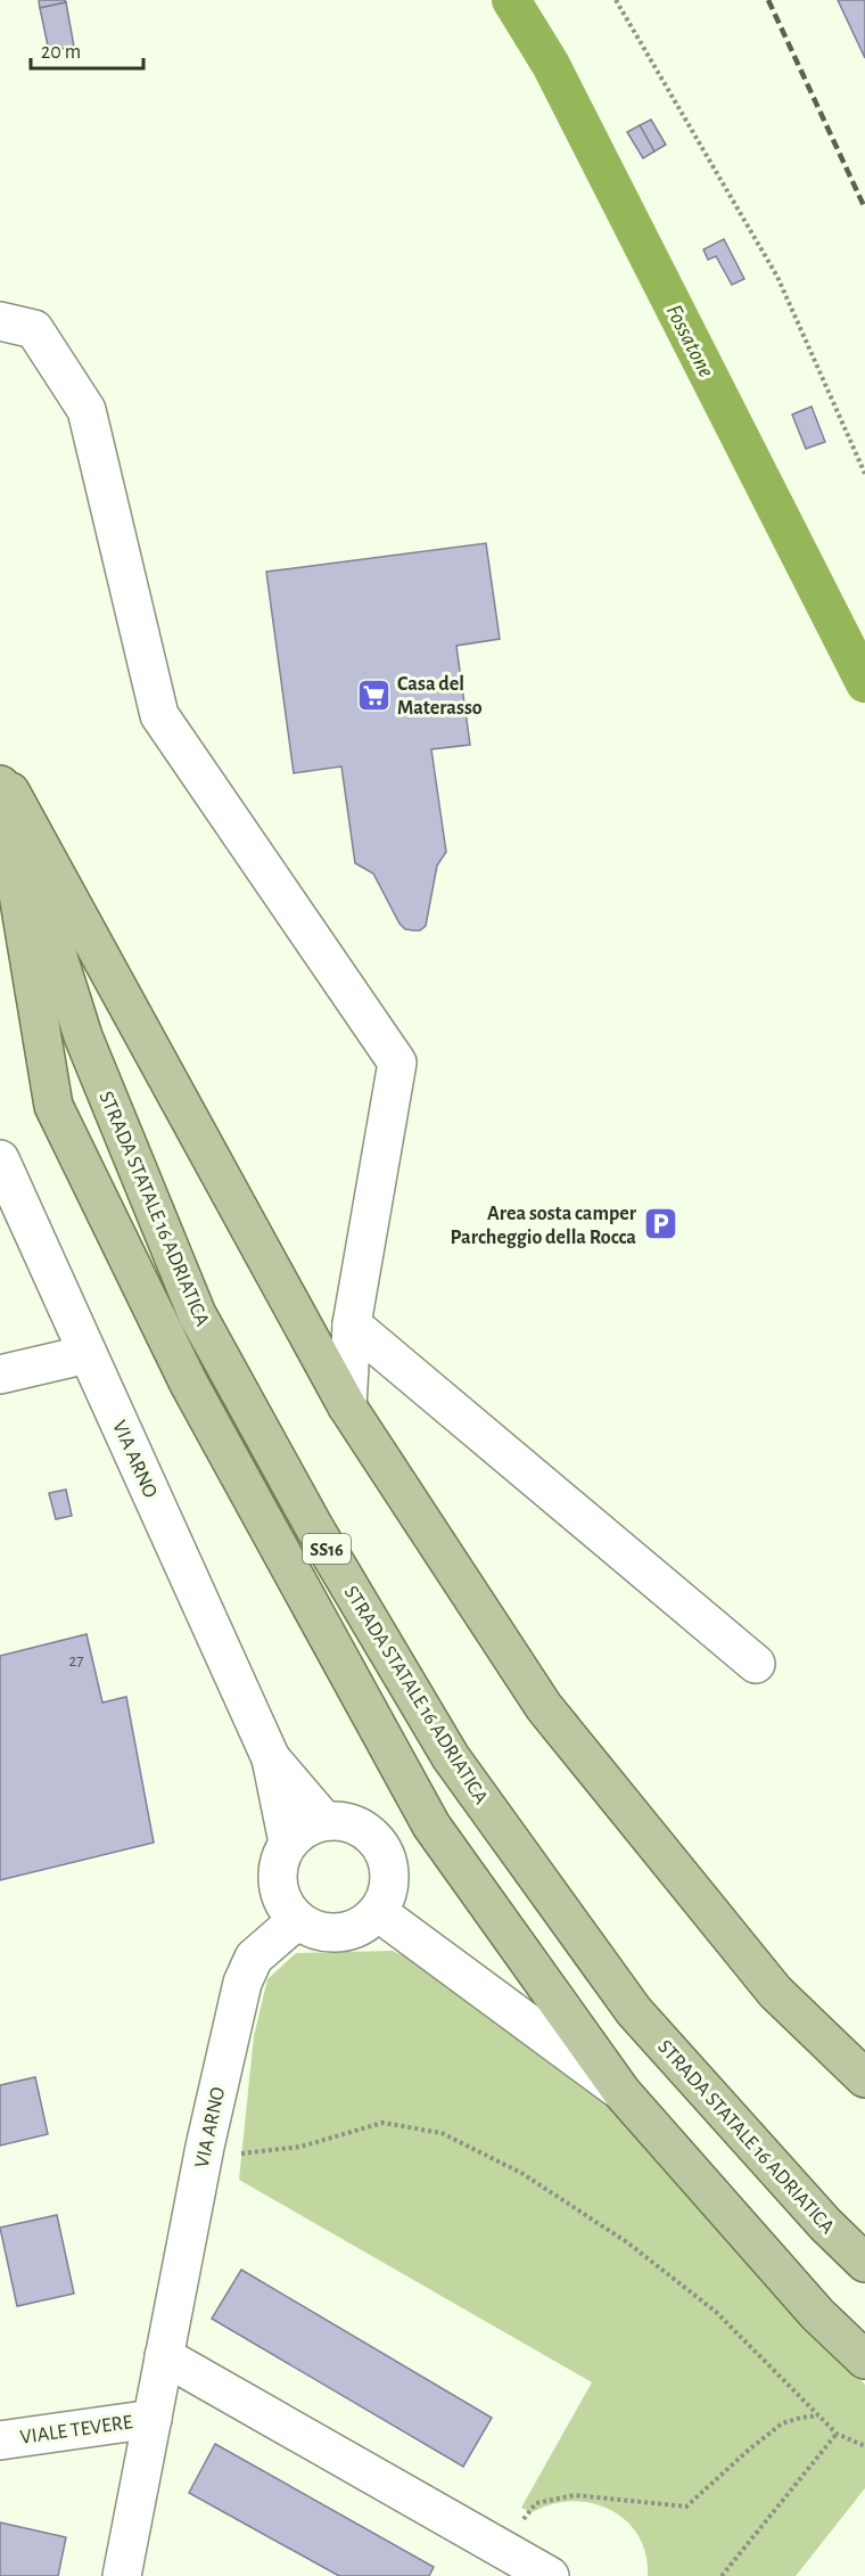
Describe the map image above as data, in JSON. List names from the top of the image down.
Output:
{
  "streets": {
    "main road": ["STRADA STATALE 16 ADRIATICA", "SS16"],
    "street": ["VIA ARNO", "VIALE TEVERE"]
  },
  "crossings": [
    ["VIA ARNO", "VIALE TEVERE"]
  ],
  "water": ["Fossatone"],
  "places": {
    "supermarket": ["Casa del Materasso"],
    "parking": ["Area sosta camper Parcheggio della Rocca"]
  },
  "house_numbers": ["27"],
  "scale_bar": "20 m"
}
